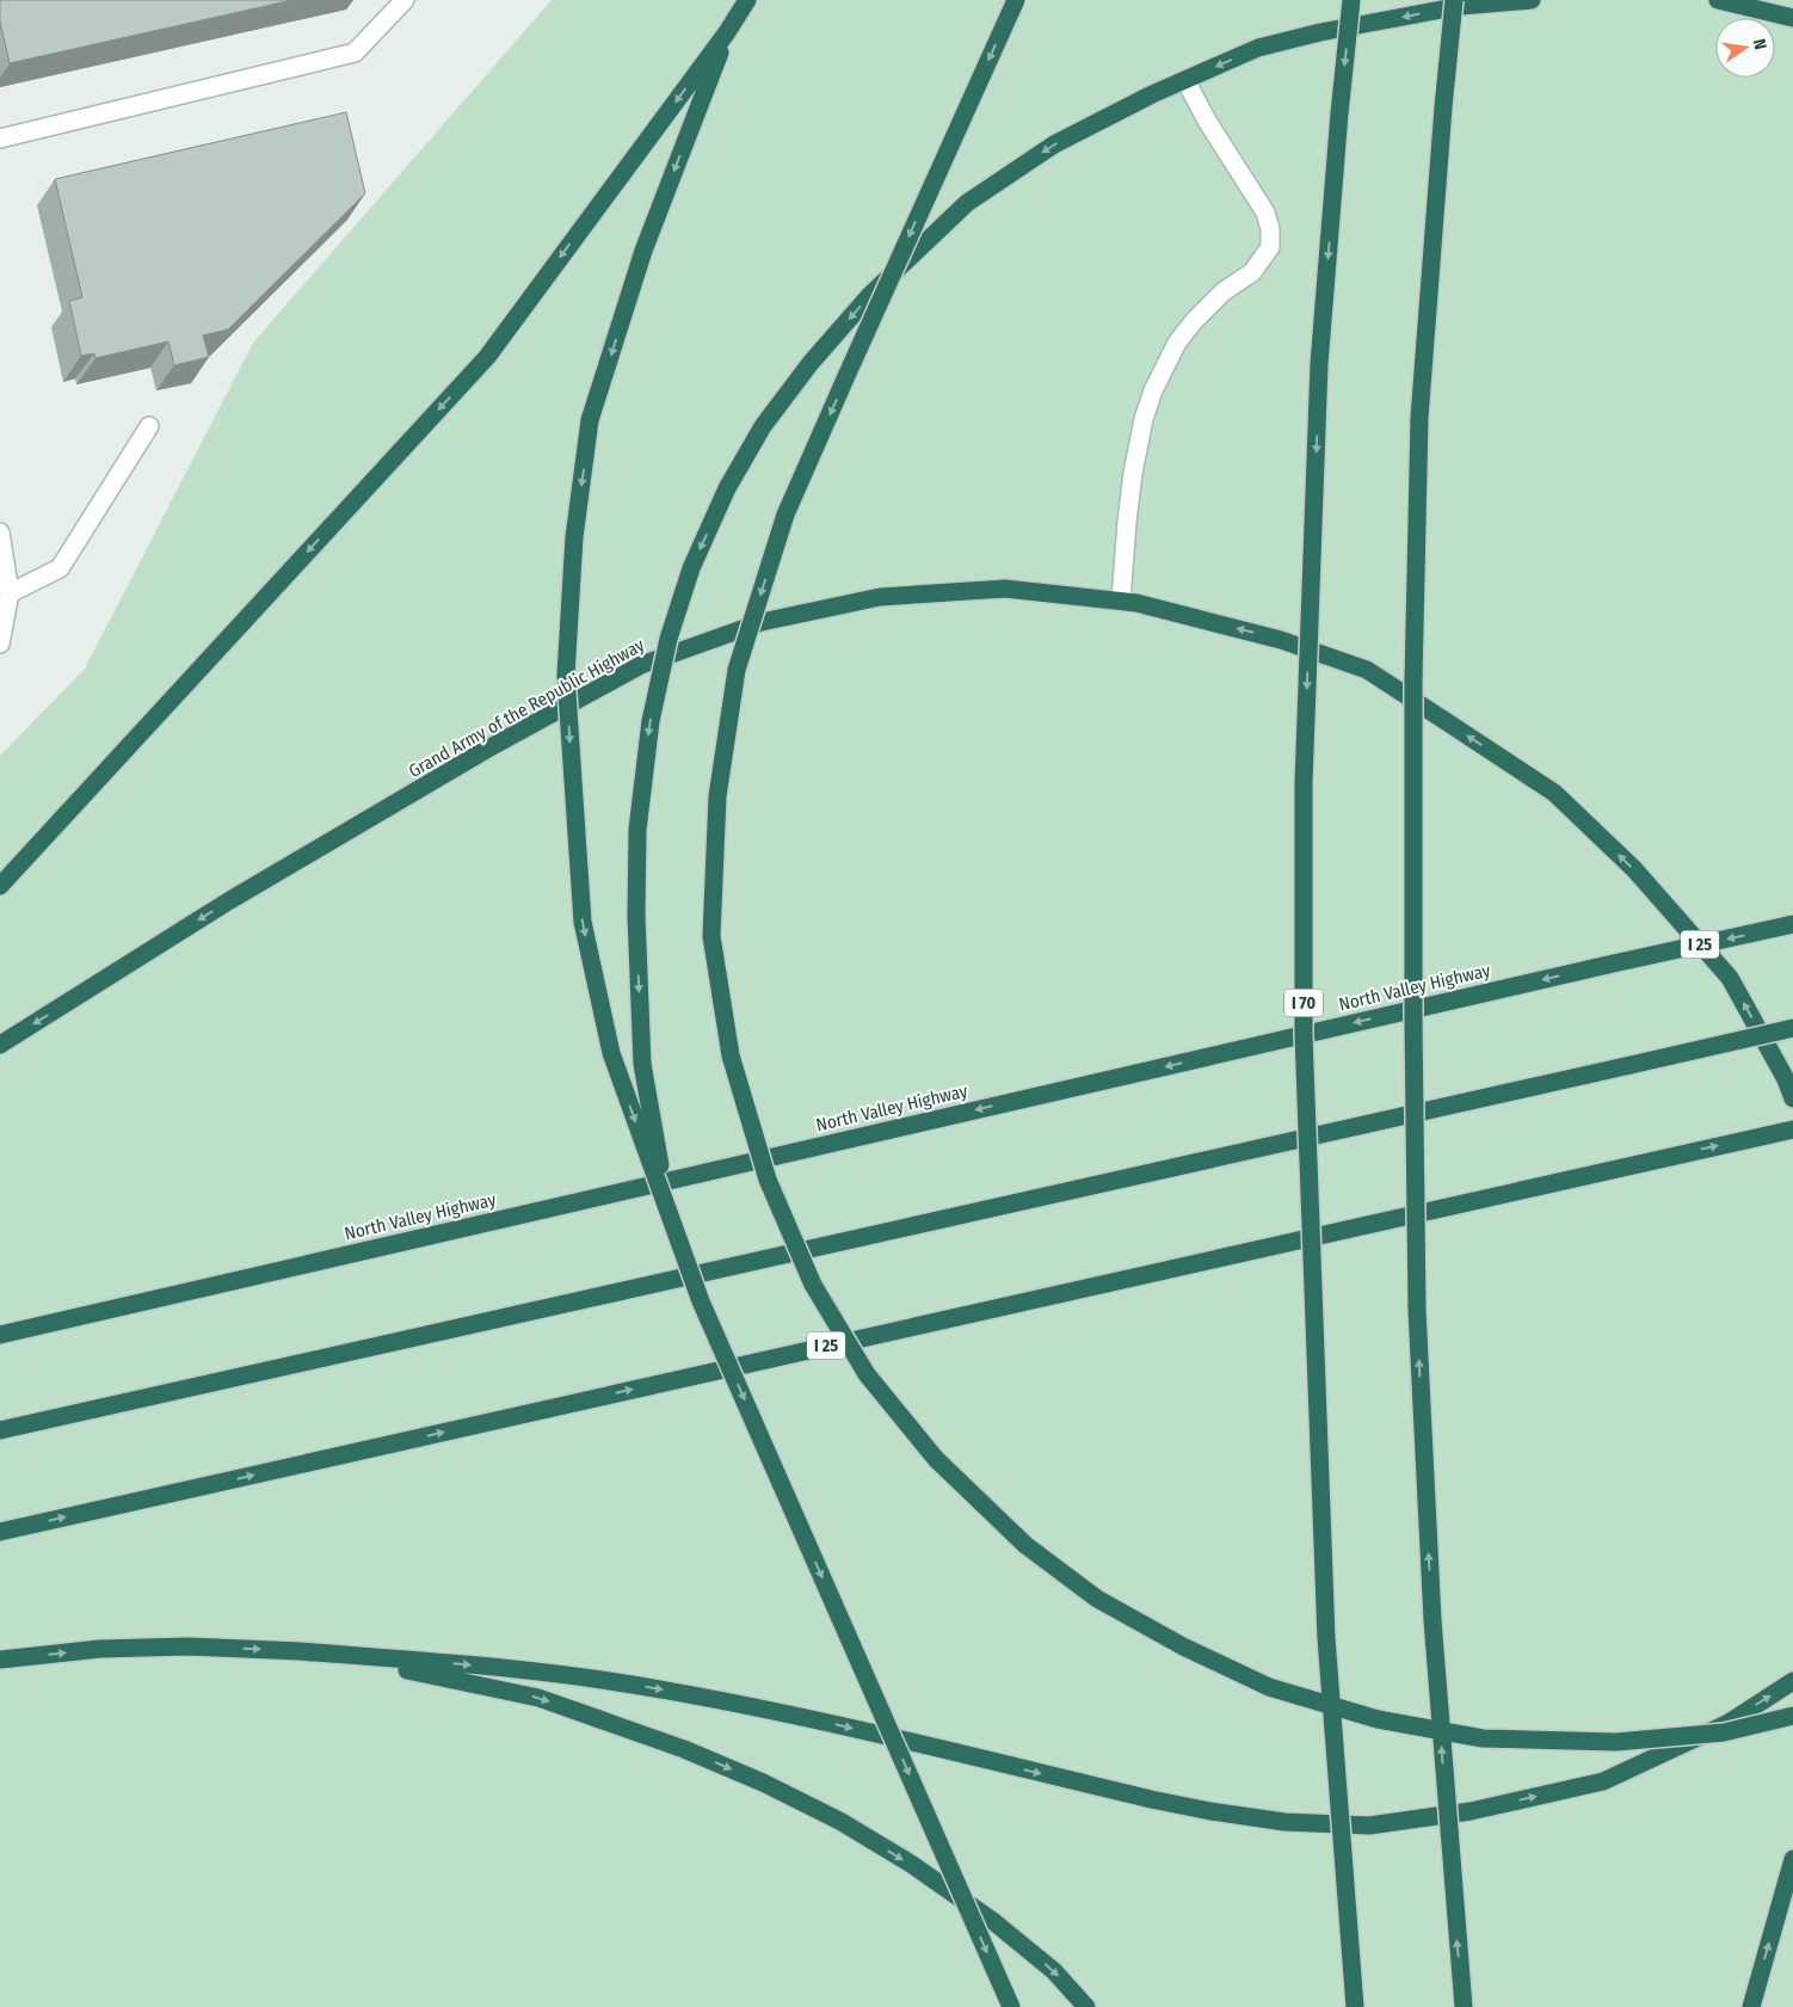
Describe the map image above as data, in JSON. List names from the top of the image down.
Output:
{
  "streets": {
    "highway": [
      "Grand Army of the Republic Highway",
      "I 25",
      "North Valley Highway",
      "I 70"
    ]
  },
  "one_way": ["Grand Army of the Republic Highway"],
  "north": "right"
}
